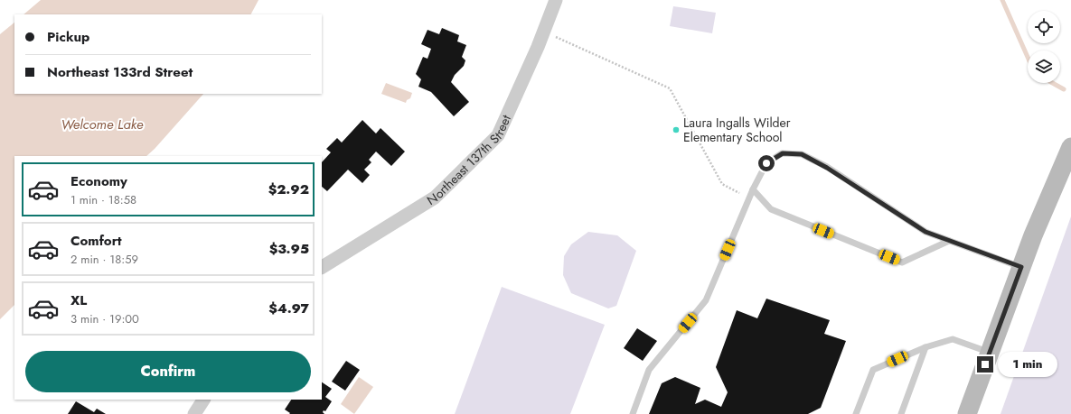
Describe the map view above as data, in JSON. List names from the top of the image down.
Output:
{
  "streets": {
    "street": ["Northeast 137th Street"]
  },
  "water": ["Welcome Lake"],
  "places": ["Laura Ingalls Wilder Elementary School"],
  "page": {
    "banner": ["Pickup", "Northeast 133rd Street"],
    "list": [
      {
        "name": "Economy",
        "note": "1 min · 18:58",
        "value": "$2.92"
      },
      {
        "name": "Comfort",
        "note": "2 min · 18:59",
        "value": "$3.95"
      },
      {
        "name": "XL",
        "note": "3 min · 19:00",
        "value": "$4.97"
      }
    ],
    "buttons": "Confirm",
    "bubble": "1 min"
  }
}
